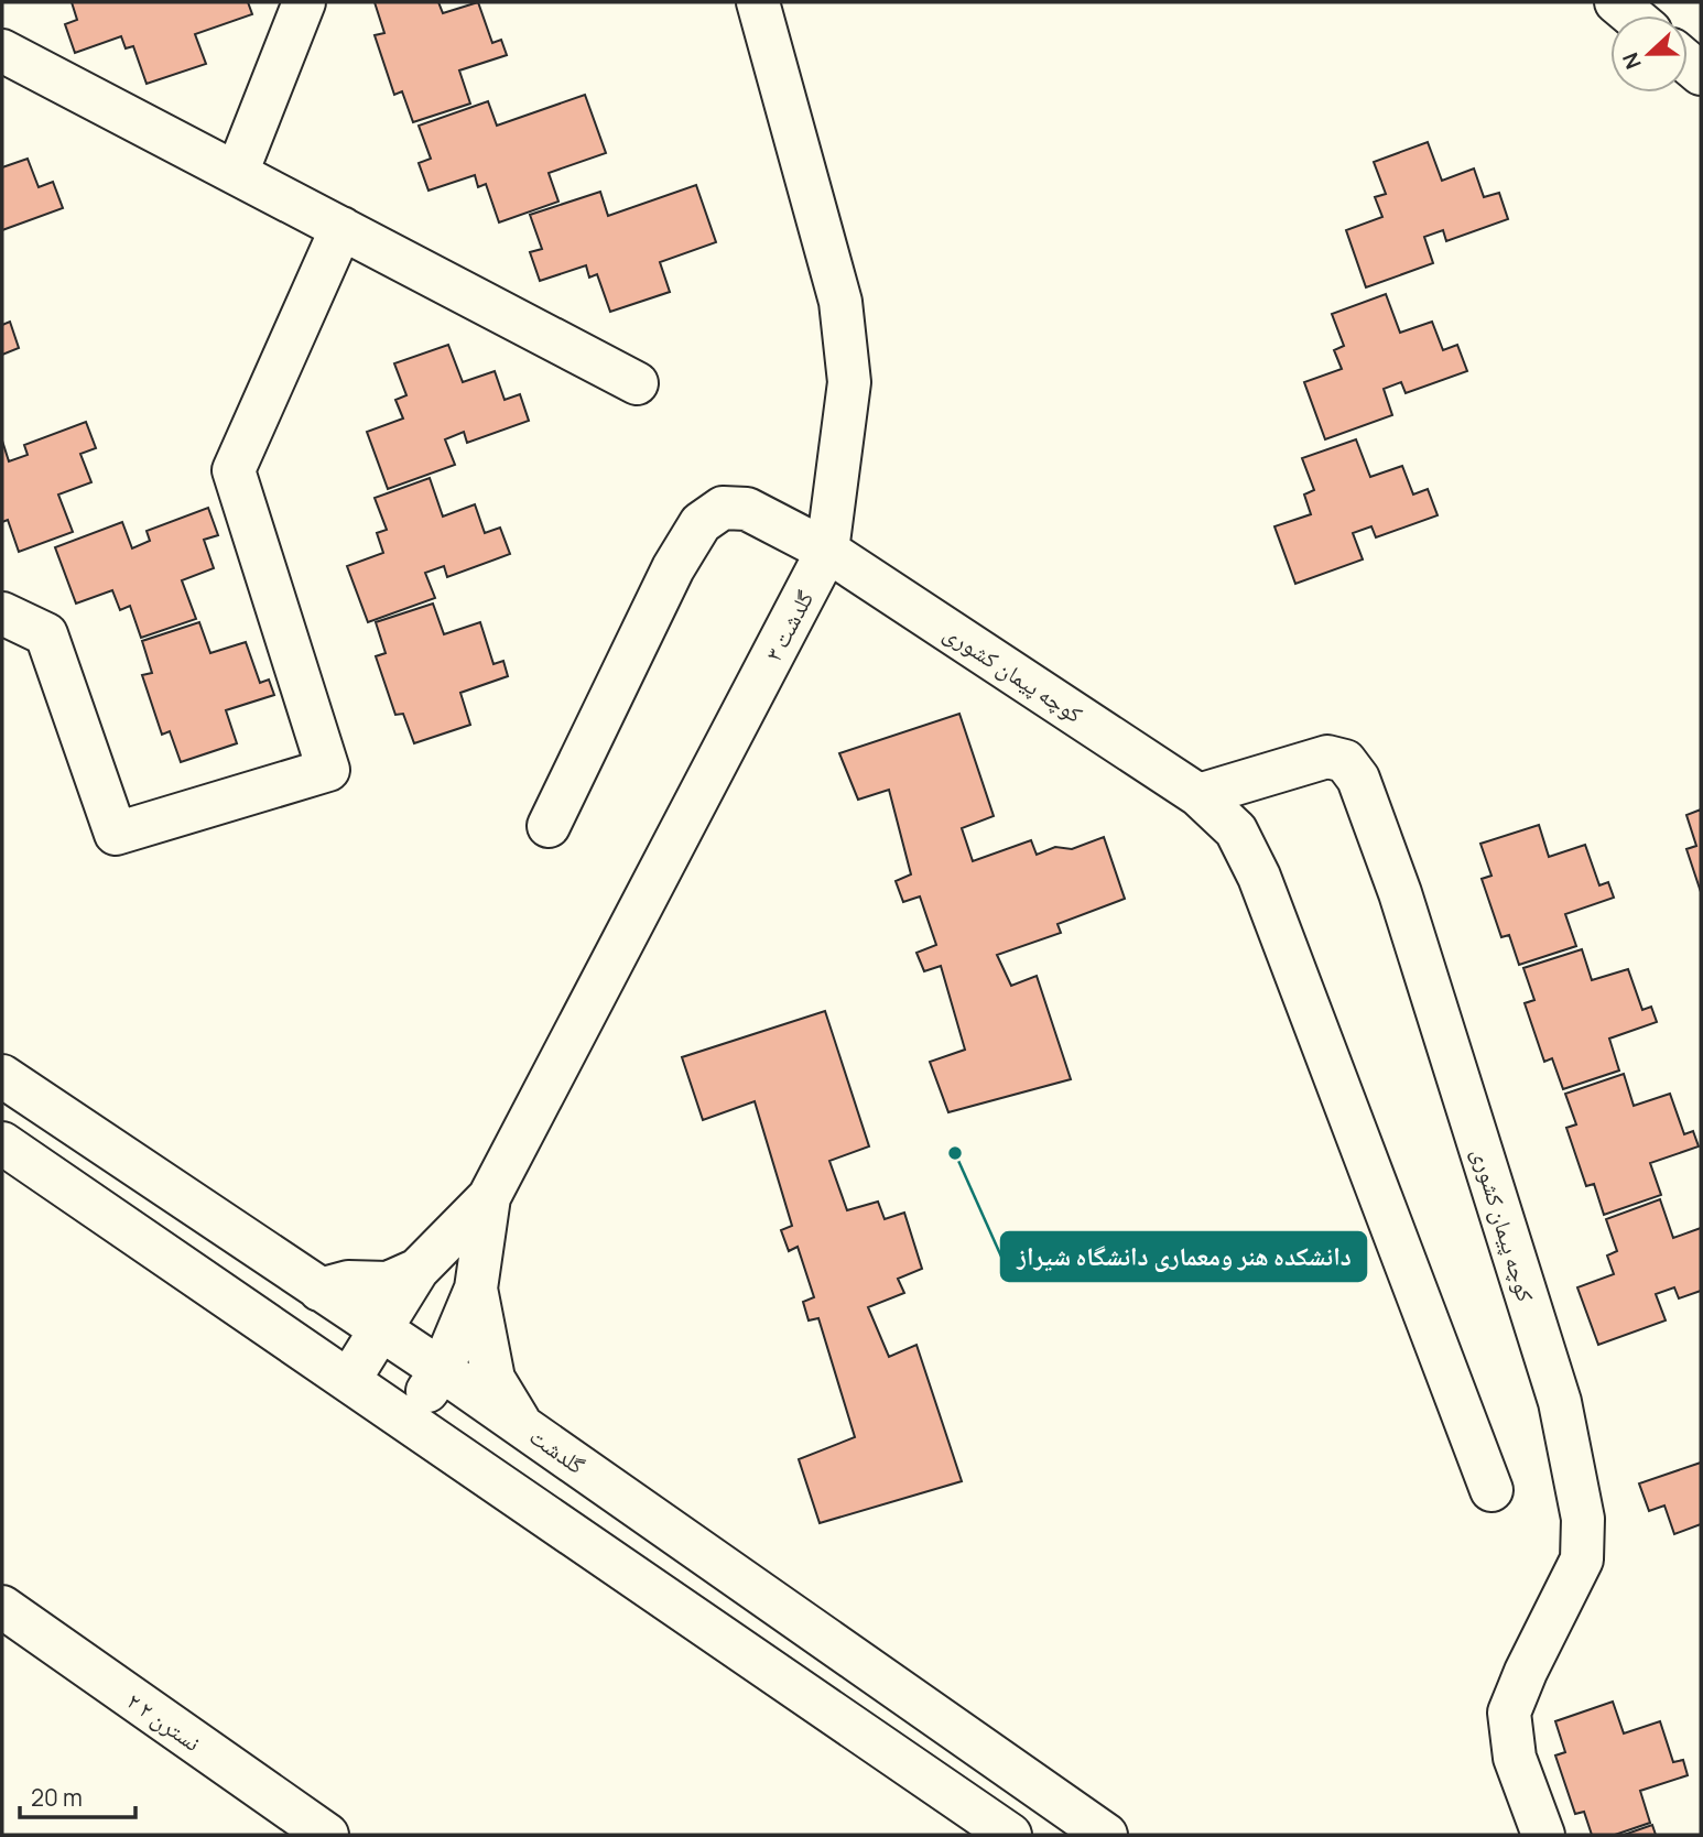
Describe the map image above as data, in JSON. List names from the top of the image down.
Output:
{
  "streets": {
    "street": [
      "گلدشت ۳",
      "کوچه پیمان کشوری",
      "گلدشت",
      "۲ نسترن ۲"
    ]
  },
  "crossings": [
    ["گلدشت ۳", "کوچه پیمان کشوری"]
  ],
  "places": ["دانشکده هنر‌ ومعماری دانشگاه شیراز"],
  "scale_bar": "20 m",
  "north": "left"
}
